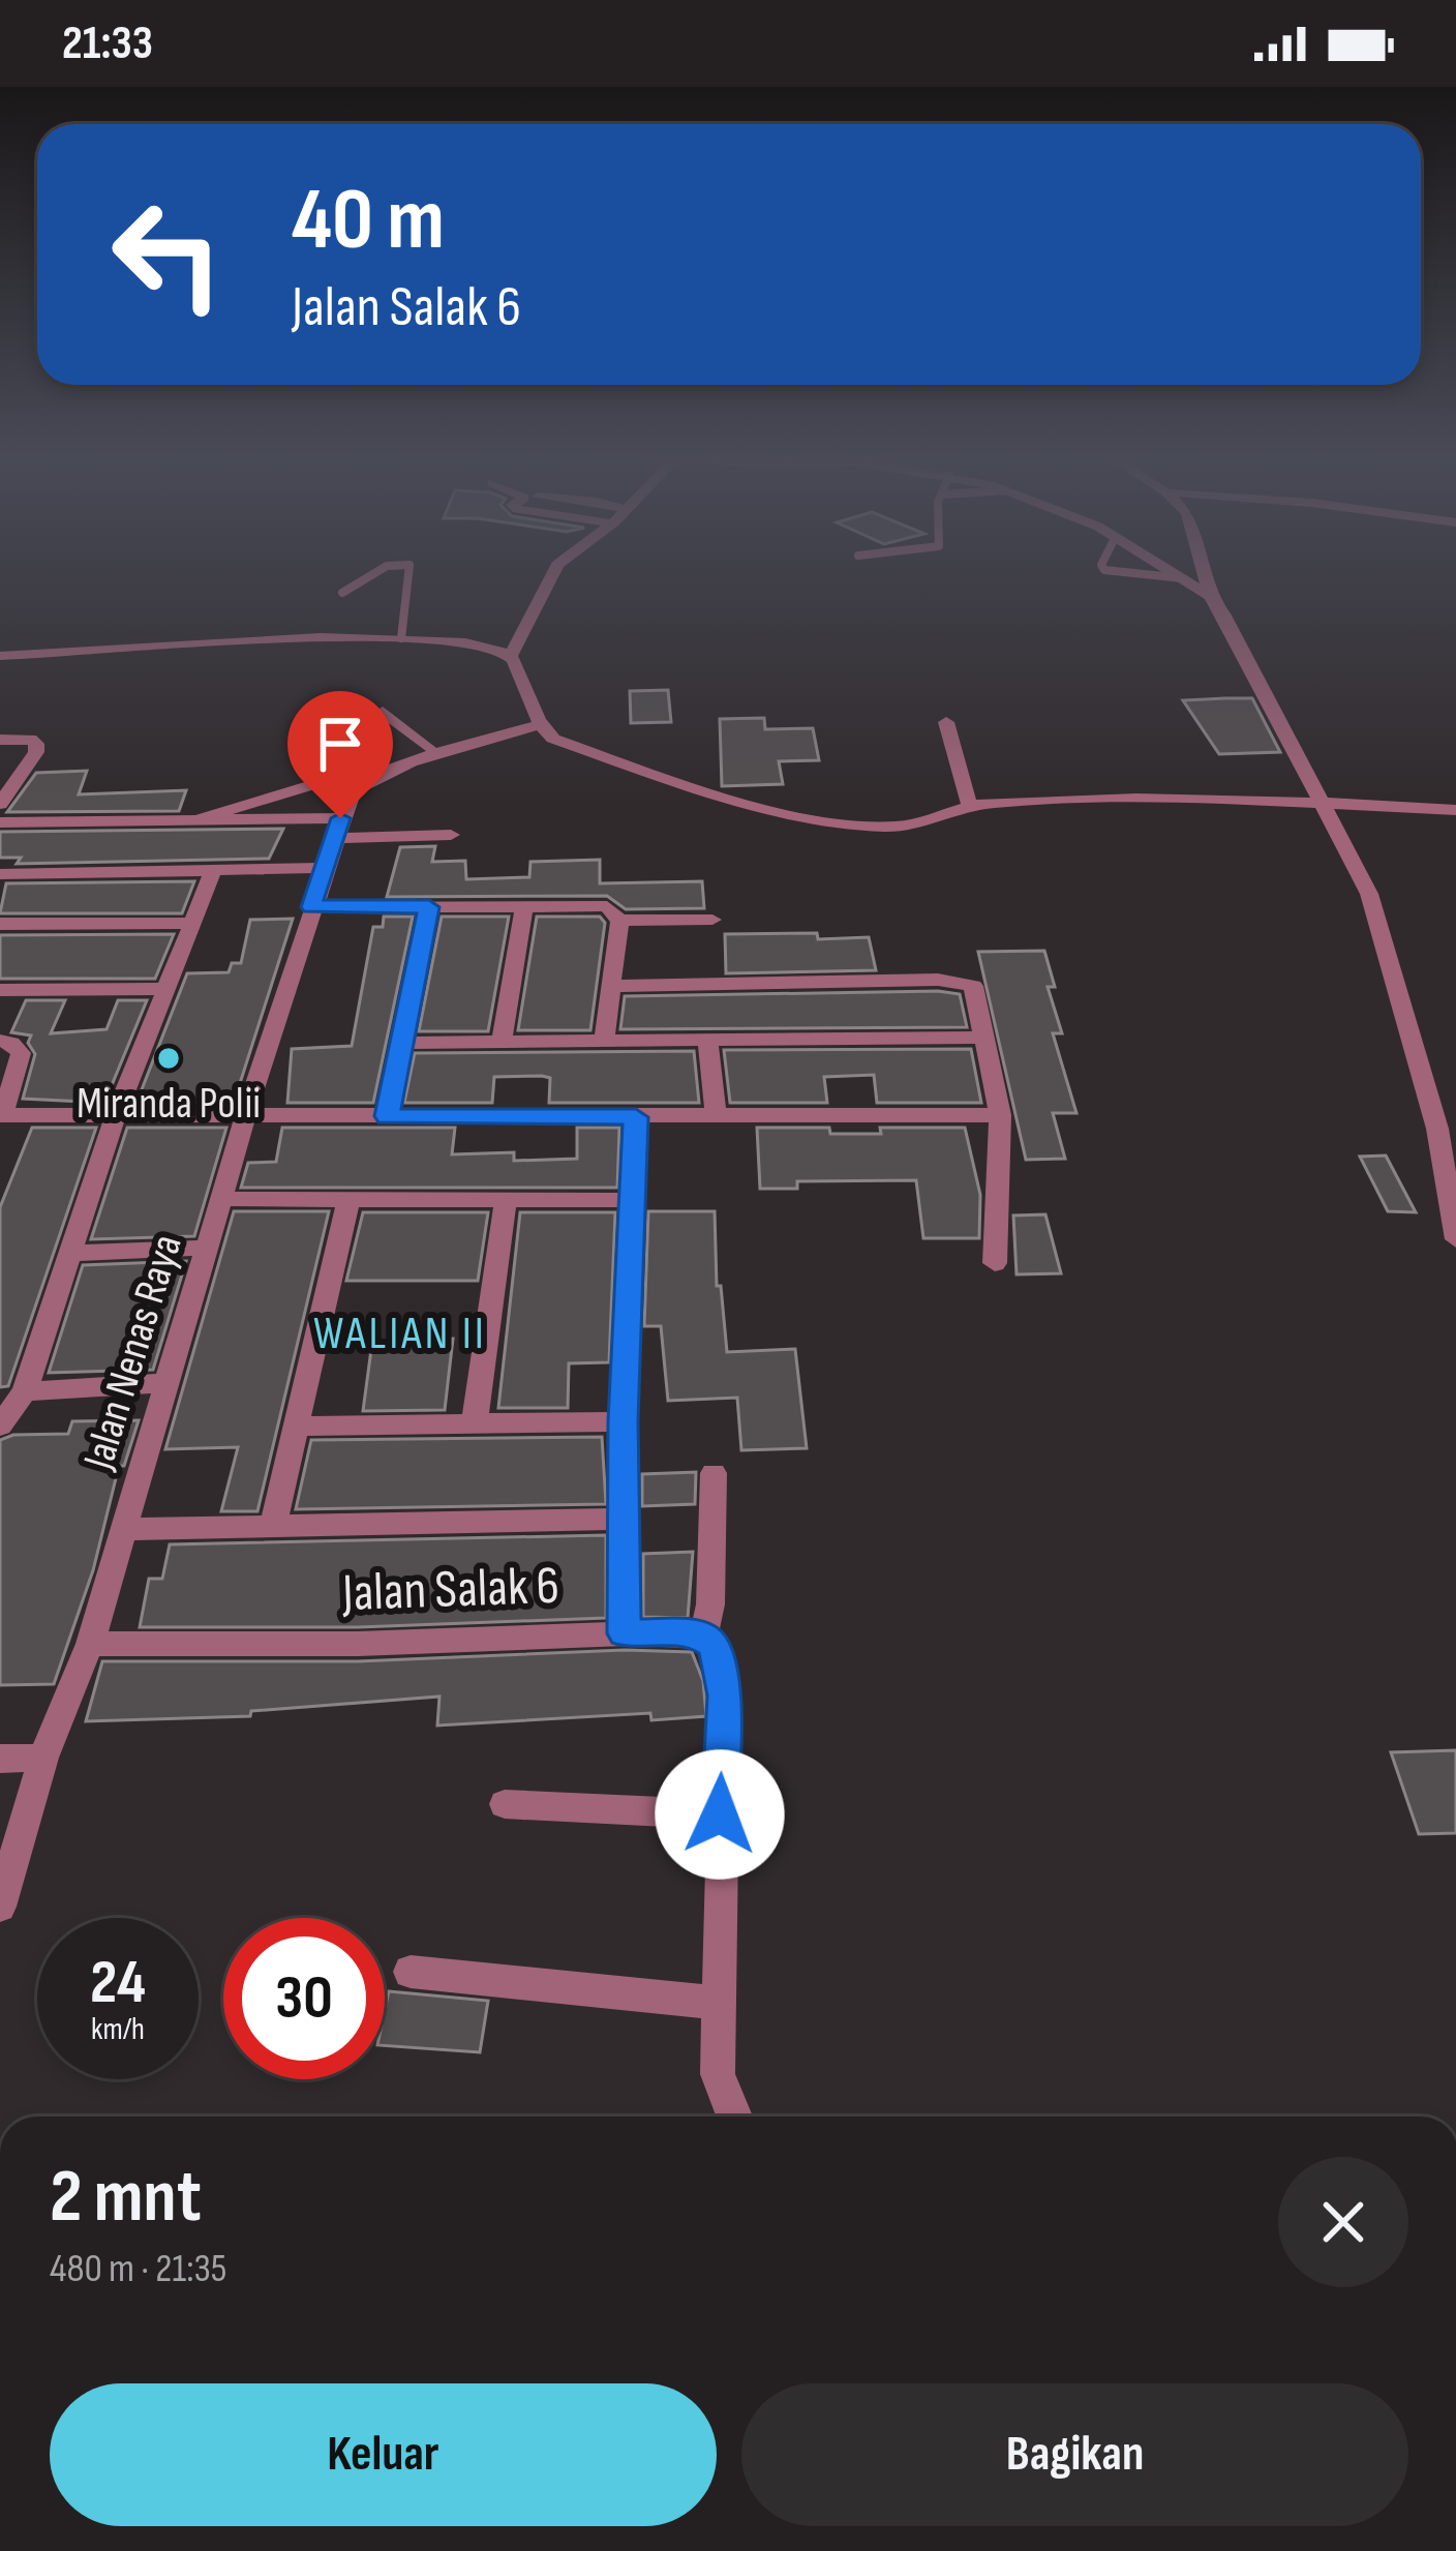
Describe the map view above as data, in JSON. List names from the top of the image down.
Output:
{
  "streets": {
    "street": ["Jalan Nenas Raya", "Jalan Salak 6"]
  },
  "crossings": [
    ["Jalan Nenas Raya", "Jalan Salak 6"]
  ],
  "districts": ["WALIAN II"],
  "places": ["Miranda Polii"],
  "page": {
    "status": "21:33",
    "turn": ["40 m", "Jalan Salak 6"],
    "speed": "24 km/h",
    "limit": "30",
    "heading": ["2 mnt", "480 m · 21:35"],
    "buttons": ["Keluar", "Bagikan"]
  }
}
